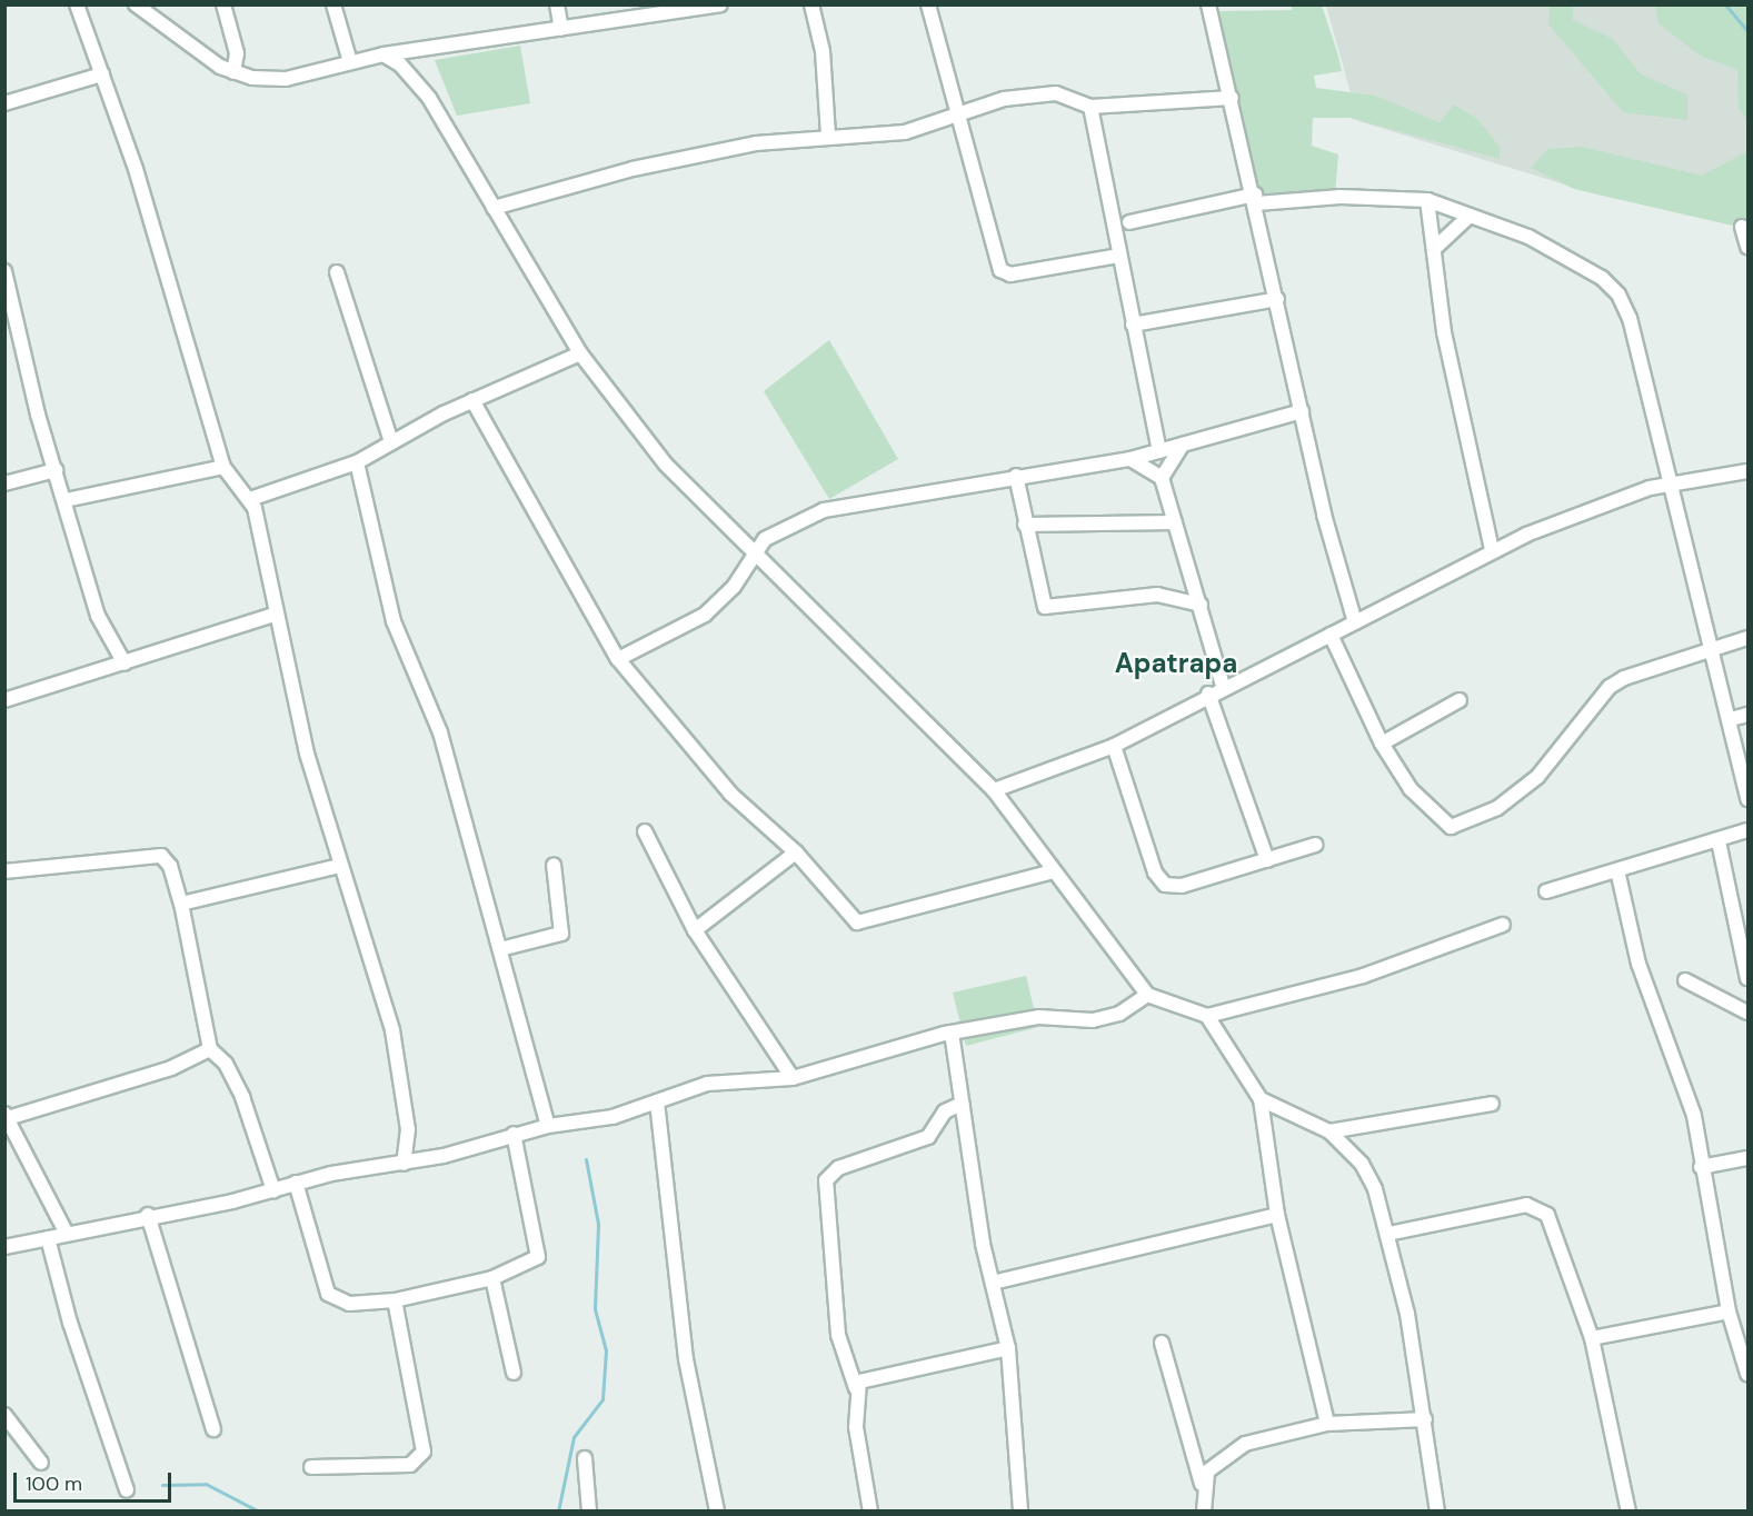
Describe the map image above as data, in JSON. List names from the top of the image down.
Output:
{
  "districts": ["Apatrapa"],
  "scale_bar": "100 m"
}
